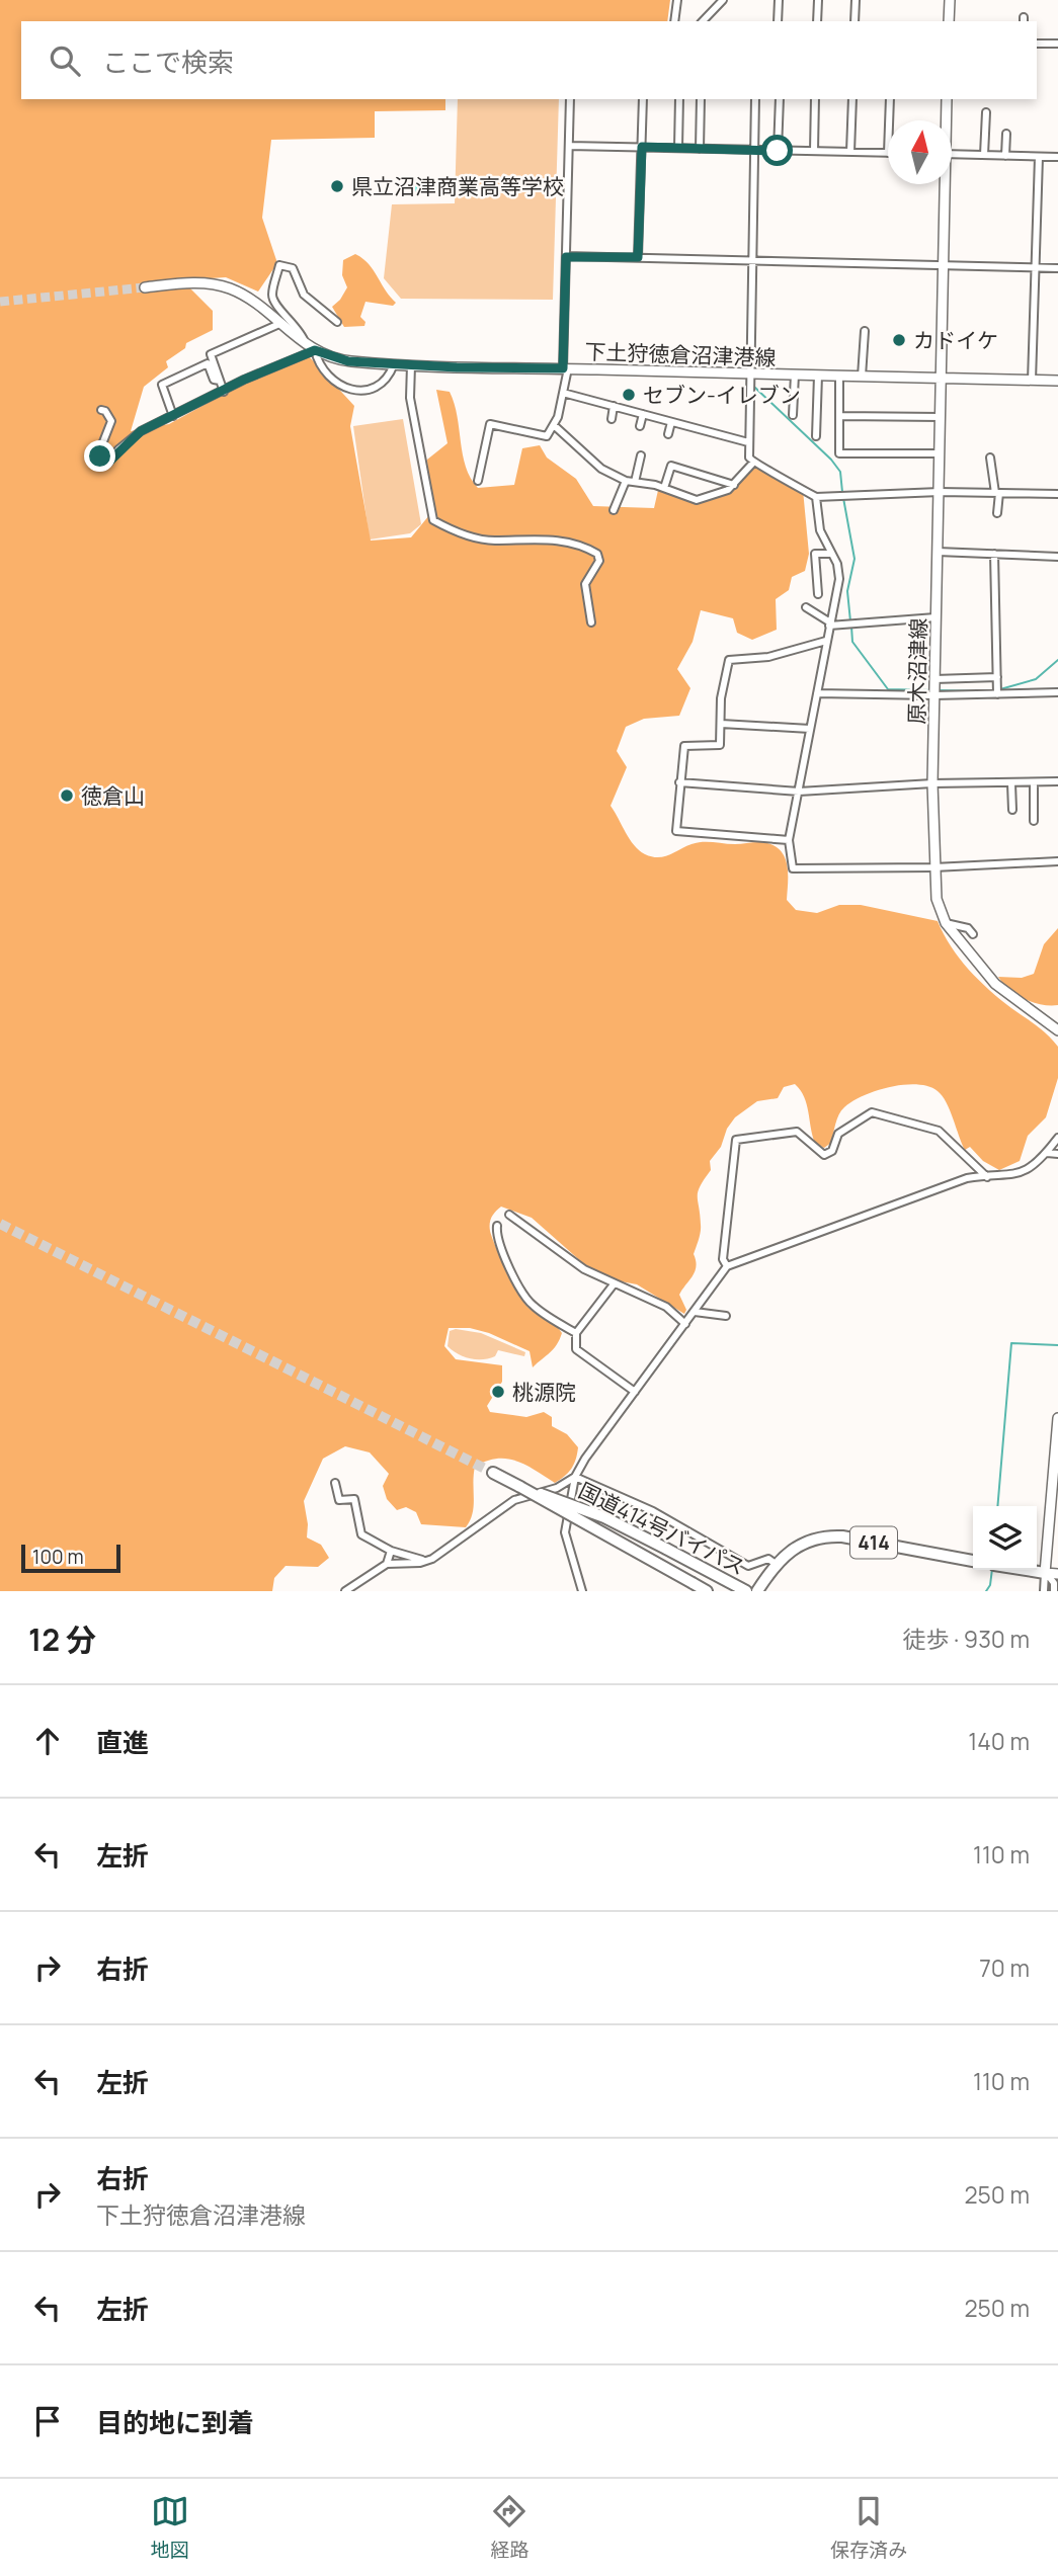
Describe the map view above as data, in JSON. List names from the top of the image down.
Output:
{
  "streets": {
    "highway": ["国道414号バイパス", "414"],
    "main road": ["下土狩徳倉沼津港線", "原木沼津線"]
  },
  "crossings": [
    ["下土狩徳倉沼津港線", "原木沼津線"]
  ],
  "places": [
    "県立沼津商業高等学校",
    "カドイケ",
    "セブン-イレブン",
    "徳倉山",
    "桃源院"
  ],
  "scale_bar": "100 m",
  "north": "top",
  "page": {
    "search": "ここで検索",
    "scale": "100 m",
    "heading": ["12 分", "徒歩 · 930 m"],
    "list": [
      ["直進", "140 m"],
      ["左折", "110 m"],
      ["右折", "70 m"],
      ["左折", "110 m"],
      ["右折", "下土狩徳倉沼津港線", "250 m"],
      ["左折", "250 m"],
      "目的地に到着"
    ],
    "nav": ["地図", "経路", "保存済み"]
  }
}
